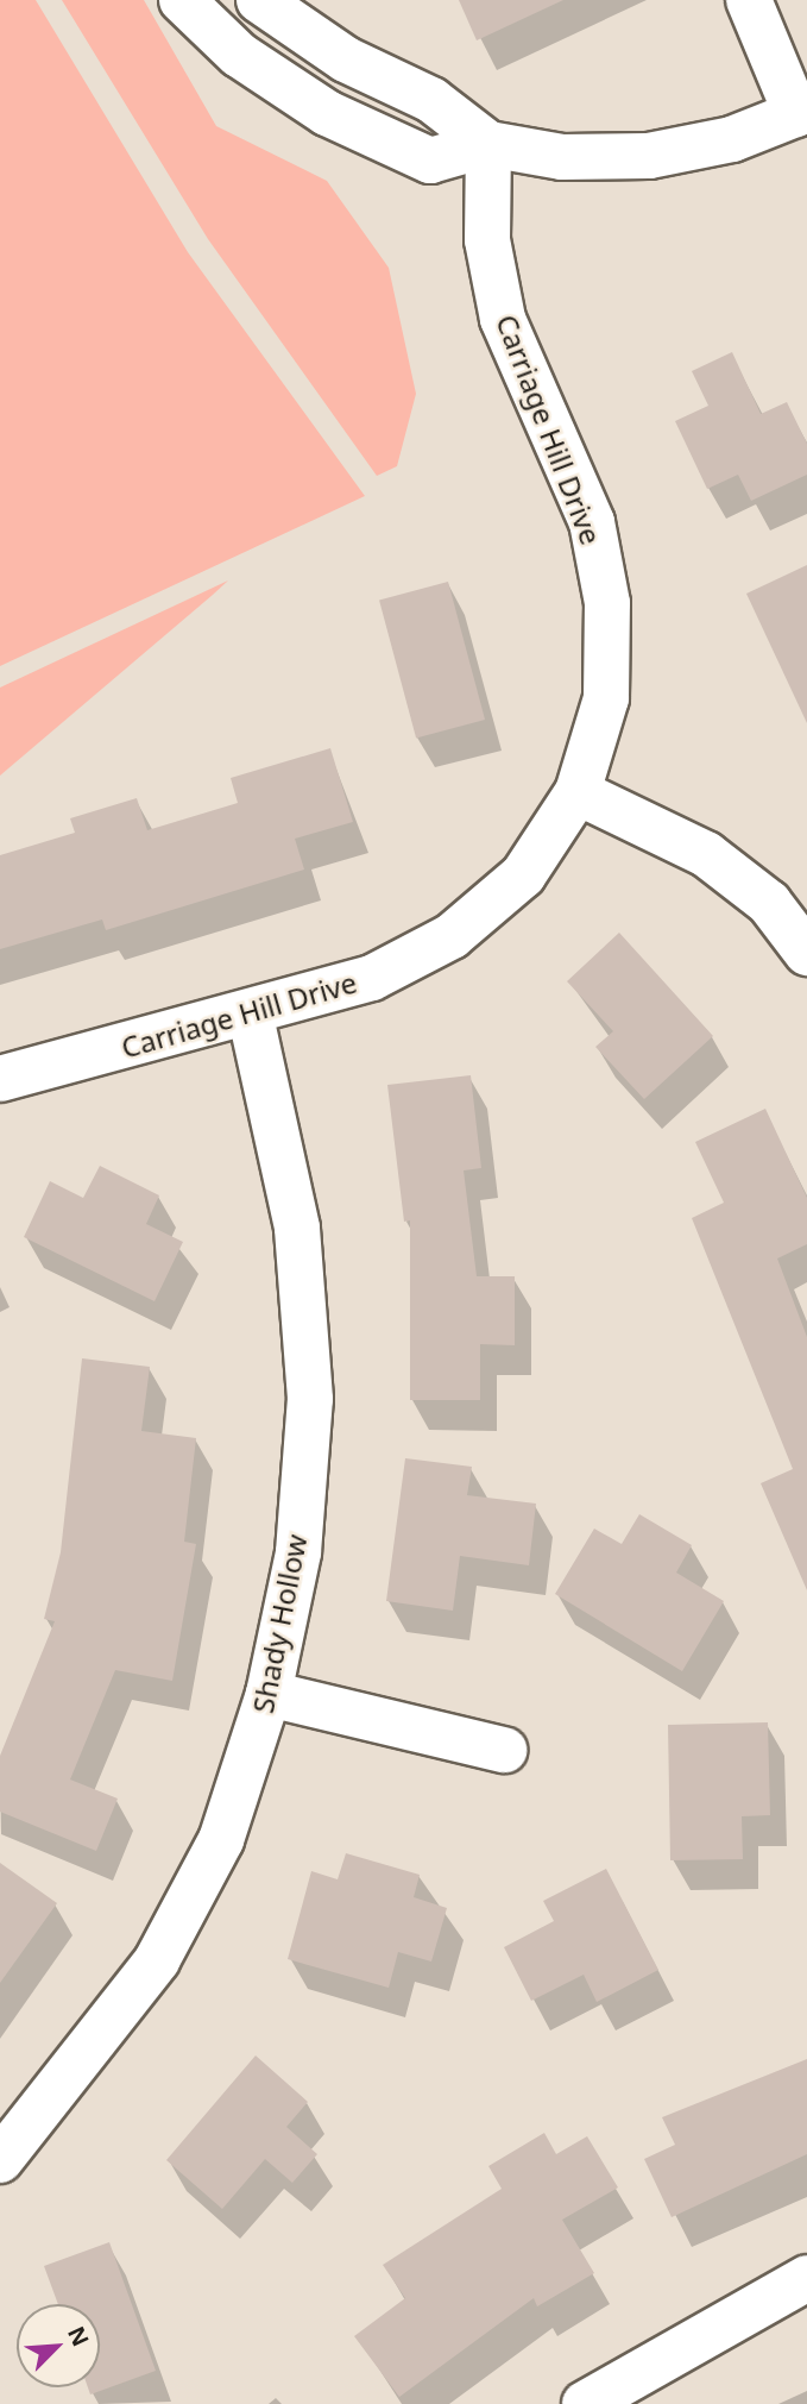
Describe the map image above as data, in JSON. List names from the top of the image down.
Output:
{
  "streets": {
    "street": ["Carriage Hill Drive", "Shady Hollow"]
  },
  "crossings": [
    ["Carriage Hill Drive", "Shady Hollow"]
  ],
  "north": "top right"
}
